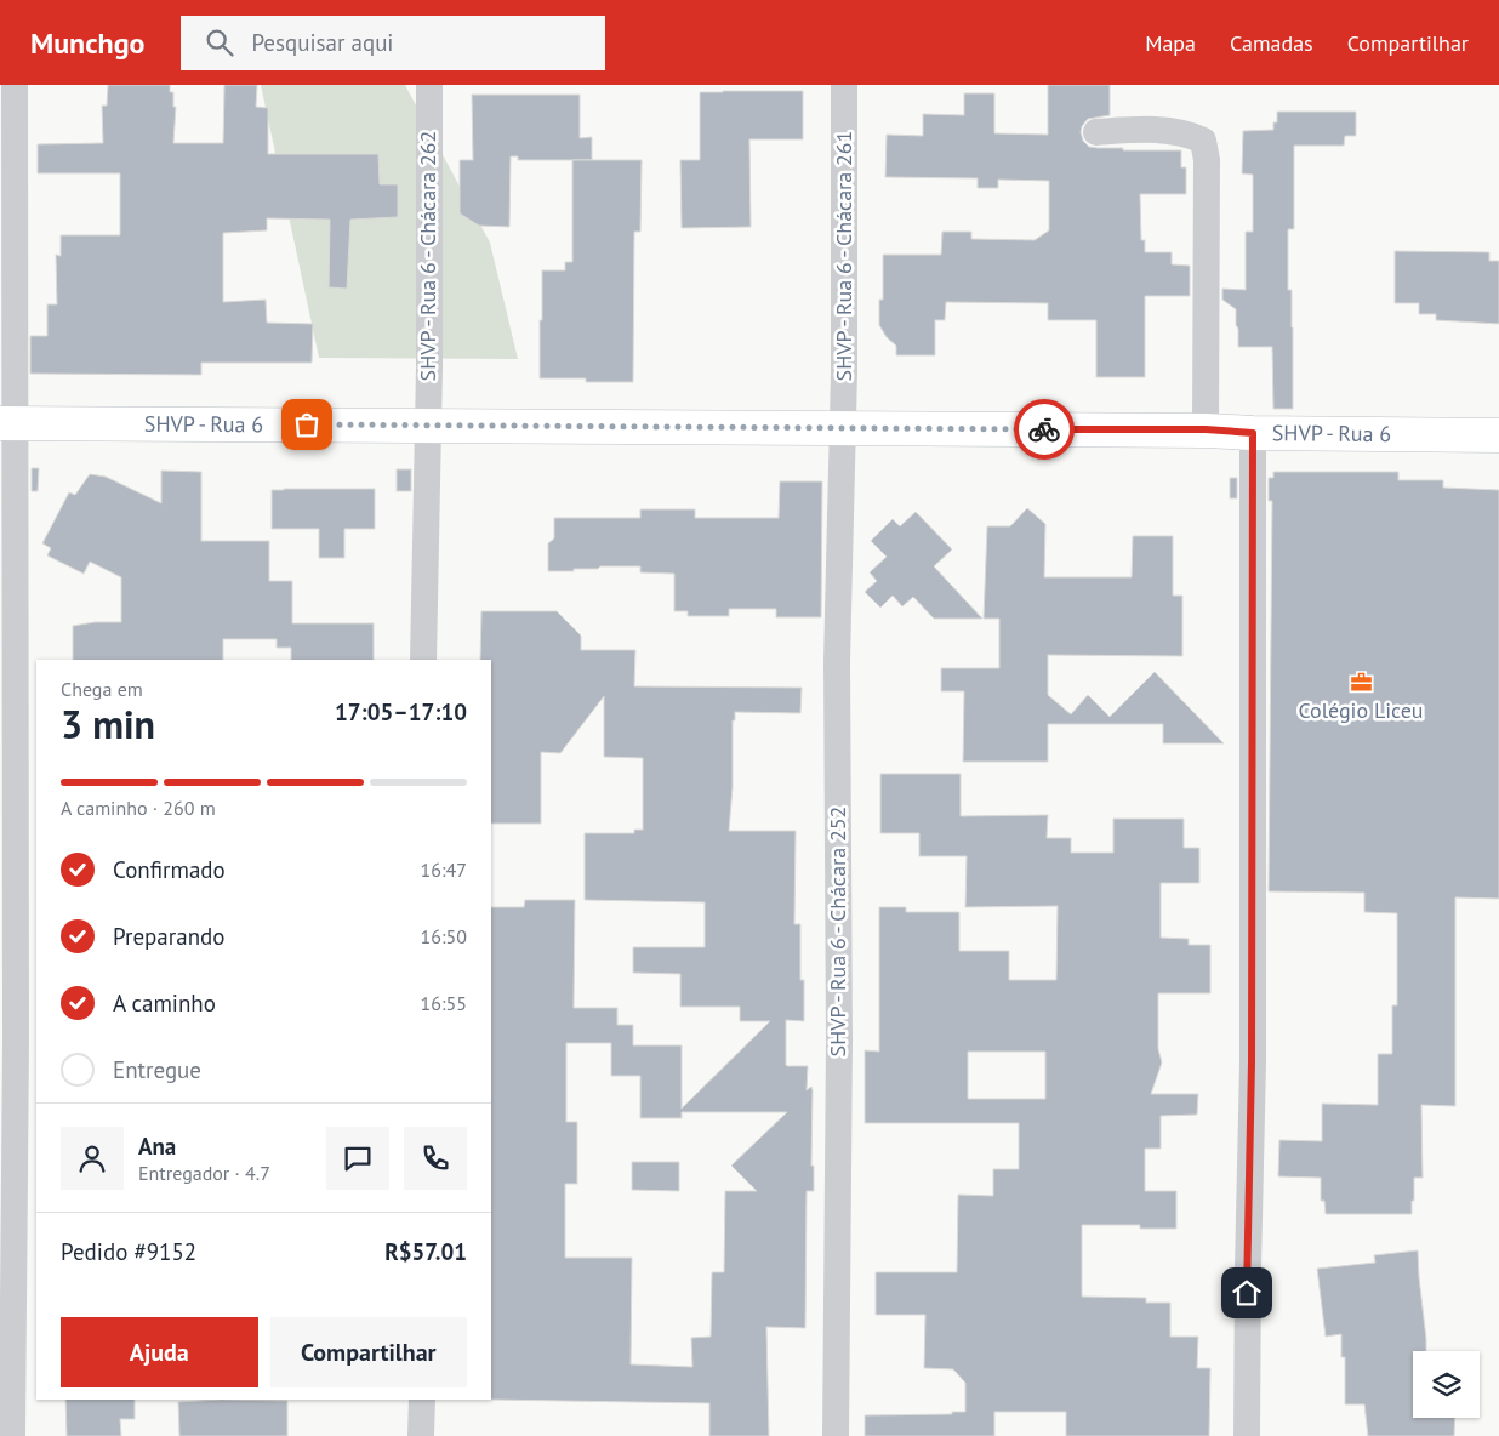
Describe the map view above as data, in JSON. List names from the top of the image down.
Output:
{
  "streets": {
    "street": [
      "SHVP - Rua 6 - Chácara 262",
      "SHVP - Rua 6 - Chácara 261",
      "SHVP - Rua 6",
      "SHVP - Rua 6 - Chácara 252"
    ]
  },
  "crossings": [
    ["SHVP - Rua 6 - Chácara 262", "SHVP - Rua 6"],
    ["SHVP - Rua 6 - Chácara 261", "SHVP - Rua 6"],
    ["SHVP - Rua 6 - Chácara 261", "SHVP - Rua 6 - Chácara 252"],
    ["SHVP - Rua 6", "SHVP - Rua 6 - Chácara 252"]
  ],
  "places": {
    "office": ["Colégio Liceu"]
  },
  "page": {
    "header": "Munchgo",
    "search": "Pesquisar aqui",
    "nav": ["Mapa", "Camadas", "Compartilhar"],
    "heading": ["3 min", "Chega em", "17:05–17:10"],
    "panel": [
      "Ana",
      "Entregador · 4.7",
      "Pedido #9152",
      "R$57.01"
    ],
    "bar": "A caminho · 260 m",
    "list": [
      ["Confirmado", "16:47"],
      ["Preparando", "16:50"],
      ["A caminho", "16:55"],
      "Entregue"
    ],
    "buttons": ["Ajuda", "Compartilhar"]
  }
}
